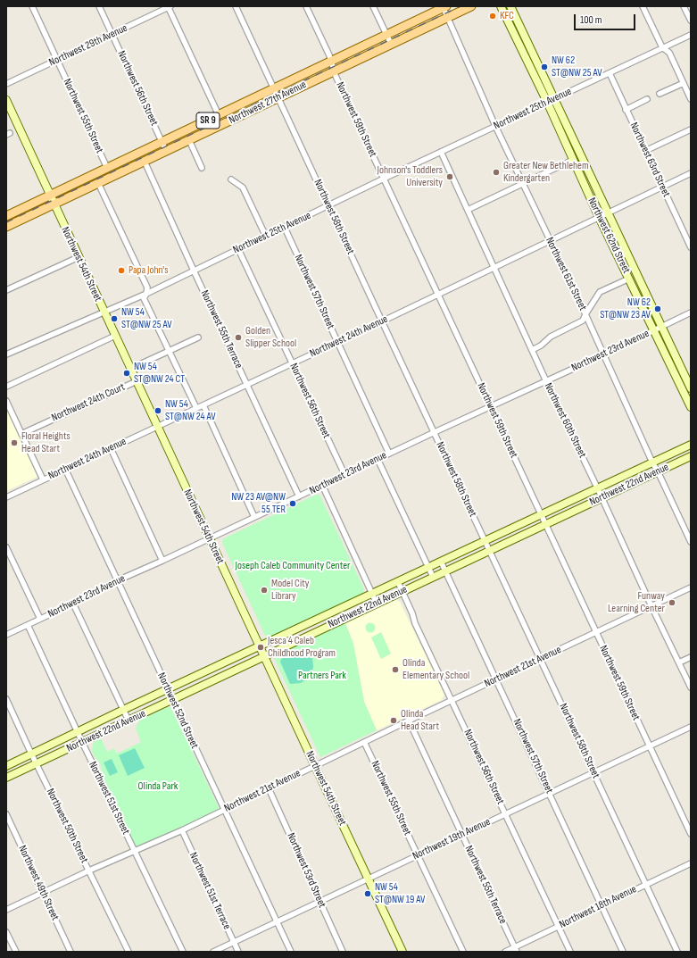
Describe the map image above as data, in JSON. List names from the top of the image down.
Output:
{
  "streets": {
    "main road": [
      "Northwest 27th Avenue",
      "SR 9",
      "Northwest 62nd Street",
      "Northwest 54th Street",
      "Northwest 22nd Avenue"
    ],
    "street": [
      "Northwest 29th Avenue",
      "Northwest 56th Street",
      "Northwest 25th Avenue",
      "Northwest 55th Street",
      "Northwest 59th Street",
      "Northwest 63rd Street",
      "Northwest 58th Street",
      "Northwest 61st Street",
      "Northwest 57th Street",
      "Northwest 55th Terrace",
      "Northwest 24th Avenue",
      "Northwest 23rd Avenue",
      "Northwest 24th Court",
      "Northwest 60th Street",
      "Northwest 21st Avenue",
      "Northwest 52nd Street",
      "Northwest 51st Street",
      "Northwest 50th Street",
      "Northwest 19th Avenue",
      "Northwest 53rd Street",
      "Northwest 49th Street",
      "Northwest 51st Terrace",
      "Northwest 18th Avenue"
    ]
  },
  "crossings": [
    ["Northwest 29th Avenue", "Northwest 56th Street"],
    ["Northwest 29th Avenue", "Northwest 55th Street"],
    ["Northwest 56th Street", "Northwest 27th Avenue"],
    ["Northwest 56th Street", "Northwest 25th Avenue"],
    ["Northwest 56th Street", "Northwest 24th Avenue"],
    ["Northwest 56th Street", "Northwest 23rd Avenue"],
    ["Northwest 56th Street", "Northwest 22nd Avenue"],
    ["Northwest 56th Street", "Northwest 21st Avenue"],
    ["Northwest 56th Street", "Northwest 19th Avenue"],
    ["Northwest 56th Street", "Northwest 18th Avenue"],
    ["Northwest 27th Avenue", "Northwest 55th Street"],
    ["Northwest 27th Avenue", "Northwest 59th Street"],
    ["Northwest 27th Avenue", "Northwest 58th Street"],
    ["Northwest 27th Avenue", "Northwest 54th Street"],
    ["Northwest 27th Avenue", "Northwest 61st Street"],
    ["Northwest 27th Avenue", "Northwest 55th Terrace"],
    ["Northwest 25th Avenue", "Northwest 59th Street"],
    ["Northwest 25th Avenue", "Northwest 63rd Street"],
    ["Northwest 25th Avenue", "Northwest 58th Street"],
    ["Northwest 25th Avenue", "Northwest 62nd Street"],
    ["Northwest 25th Avenue", "Northwest 54th Street"],
    ["Northwest 25th Avenue", "Northwest 61st Street"],
    ["Northwest 25th Avenue", "Northwest 57th Street"],
    ["Northwest 25th Avenue", "Northwest 55th Terrace"],
    ["Northwest 25th Avenue", "Northwest 60th Street"],
    ["Northwest 55th Street", "Northwest 21st Avenue"],
    ["Northwest 55th Street", "Northwest 19th Avenue"],
    ["Northwest 59th Street", "Northwest 24th Avenue"],
    ["Northwest 59th Street", "Northwest 23rd Avenue"],
    ["Northwest 59th Street", "Northwest 22nd Avenue"],
    ["Northwest 59th Street", "Northwest 21st Avenue"],
    ["Northwest 59th Street", "Northwest 19th Avenue"],
    ["Northwest 63rd Street", "Northwest 24th Avenue"],
    ["Northwest 58th Street", "Northwest 24th Avenue"],
    ["Northwest 58th Street", "Northwest 23rd Avenue"],
    ["Northwest 58th Street", "Northwest 22nd Avenue"],
    ["Northwest 58th Street", "Northwest 21st Avenue"],
    ["Northwest 58th Street", "Northwest 19th Avenue"],
    ["Northwest 58th Street", "Northwest 18th Avenue"],
    ["Northwest 62nd Street", "Northwest 24th Avenue"],
    ["Northwest 62nd Street", "Northwest 23rd Avenue"],
    ["Northwest 54th Street", "Northwest 24th Avenue"],
    ["Northwest 54th Street", "Northwest 23rd Avenue"],
    ["Northwest 54th Street", "Northwest 24th Court"],
    ["Northwest 54th Street", "Northwest 22nd Avenue"],
    ["Northwest 54th Street", "Northwest 21st Avenue"],
    ["Northwest 54th Street", "Northwest 19th Avenue"],
    ["Northwest 61st Street", "Northwest 24th Avenue"],
    ["Northwest 61st Street", "Northwest 23rd Avenue"],
    ["Northwest 61st Street", "Northwest 22nd Avenue"],
    ["Northwest 57th Street", "Northwest 24th Avenue"],
    ["Northwest 57th Street", "Northwest 23rd Avenue"],
    ["Northwest 57th Street", "Northwest 22nd Avenue"],
    ["Northwest 57th Street", "Northwest 21st Avenue"],
    ["Northwest 57th Street", "Northwest 19th Avenue"],
    ["Northwest 57th Street", "Northwest 18th Avenue"],
    ["Northwest 55th Terrace", "Northwest 24th Avenue"],
    ["Northwest 55th Terrace", "Northwest 23rd Avenue"],
    ["Northwest 55th Terrace", "Northwest 21st Avenue"],
    ["Northwest 55th Terrace", "Northwest 19th Avenue"],
    ["Northwest 55th Terrace", "Northwest 18th Avenue"],
    ["Northwest 24th Avenue", "Northwest 60th Street"],
    ["Northwest 24th Avenue", "Northwest 52nd Street"],
    ["Northwest 23rd Avenue", "Northwest 60th Street"],
    ["Northwest 23rd Avenue", "Northwest 52nd Street"],
    ["Northwest 23rd Avenue", "Northwest 51st Street"],
    ["Northwest 60th Street", "Northwest 22nd Avenue"],
    ["Northwest 60th Street", "Northwest 21st Avenue"],
    ["Northwest 22nd Avenue", "Northwest 52nd Street"],
    ["Northwest 22nd Avenue", "Northwest 51st Street"],
    ["Northwest 22nd Avenue", "Northwest 50th Street"],
    ["Northwest 21st Avenue", "Northwest 52nd Street"],
    ["Northwest 21st Avenue", "Northwest 51st Street"],
    ["Northwest 21st Avenue", "Northwest 50th Street"],
    ["Northwest 21st Avenue", "Northwest 53rd Street"],
    ["Northwest 21st Avenue", "Northwest 49th Street"],
    ["Northwest 21st Avenue", "Northwest 51st Terrace"],
    ["Northwest 52nd Street", "Northwest 19th Avenue"],
    ["Northwest 19th Avenue", "Northwest 53rd Street"],
    ["Northwest 19th Avenue", "Northwest 51st Terrace"]
  ],
  "parks": ["Joseph Caleb Community Center", "Partners Park", "Olinda Park"],
  "places": [
    "KFC",
    "NW 62 ST@NW 25 AV",
    "Greater New Bethlehem Kindergarten",
    "Johnson's Toddlers University",
    "Papa John's",
    "NW 62 ST@NW 23 AV",
    "NW 54 ST@NW 25 AV",
    "Golden Slipper School",
    "NW 54 ST@NW 24 CT",
    "NW 54 ST@NW 24 AV",
    "Floral Heights Head Start",
    "NW 23 AV@NW 55 TER",
    "Model City Library",
    "Funway Learning Center",
    "Jesca 4 Caleb Childhood Program",
    "Olinda Elementary School",
    "Olinda Head Start",
    "NW 54 ST@NW 19 AV"
  ],
  "scale_bar": "100 m"
}
